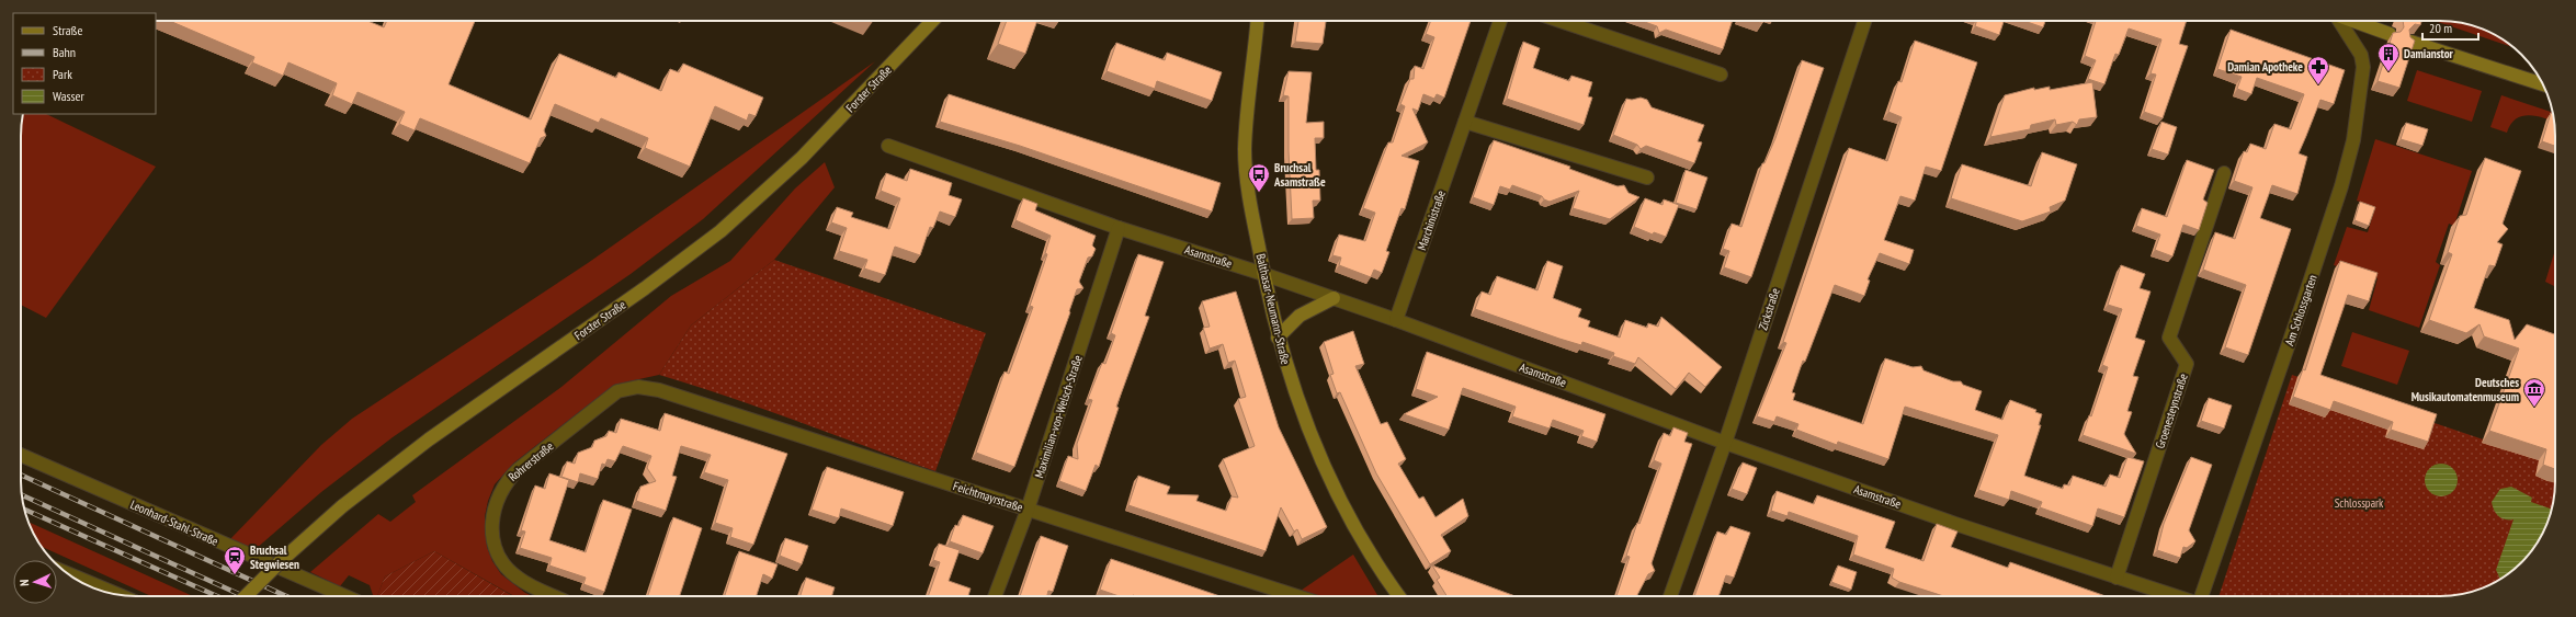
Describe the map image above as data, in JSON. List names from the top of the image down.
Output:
{
  "streets": {
    "street": [
      "Forster Straße",
      "Marchinistraße",
      "Asamstraße",
      "Balthasar-Neumann-Straße",
      "Zickstraße",
      "Am Schlossgarten",
      "Groenesteynstraße",
      "Maximilian-von-Welsch-Straße",
      "Rohrerstraße",
      "Feichtmayrstraße",
      "Leonhard-Stahl-Straße"
    ]
  },
  "crossings": [
    ["Marchinistraße", "Asamstraße"],
    ["Asamstraße", "Balthasar-Neumann-Straße"],
    ["Asamstraße", "Zickstraße"],
    ["Asamstraße", "Groenesteynstraße"],
    ["Asamstraße", "Maximilian-von-Welsch-Straße"],
    ["Maximilian-von-Welsch-Straße", "Feichtmayrstraße"],
    ["Rohrerstraße", "Feichtmayrstraße"]
  ],
  "parks": ["Schlosspark"],
  "places": {
    "building": ["Damianstor"],
    "pharmacy": ["Damian Apotheke"],
    "bus stop": ["Bruchsal Asamstraße"],
    "museum": ["Deutsches Musikautomatenmuseum"],
    "station": ["Bruchsal Stegwiesen"]
  },
  "legend": [
    "Straße",
    "Bahn",
    "Park",
    "Wasser"
  ],
  "scale_bar": "20 m",
  "north": "left"
}
